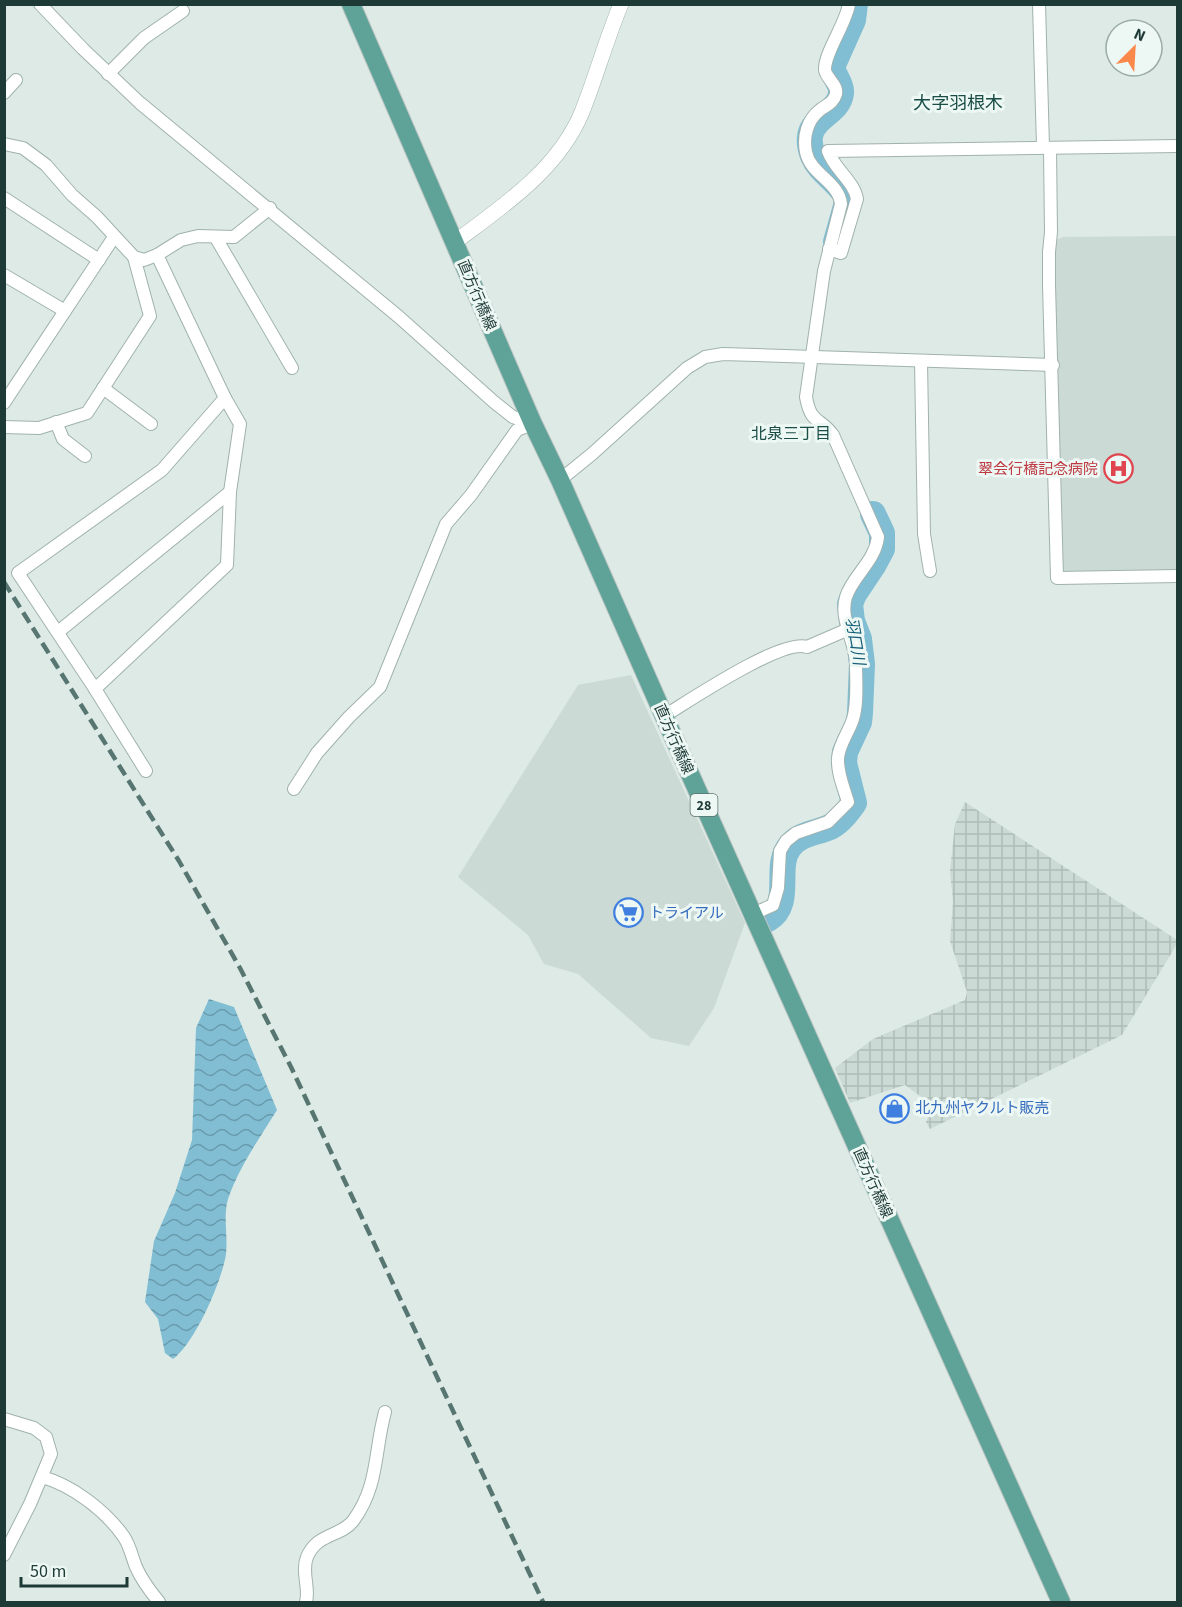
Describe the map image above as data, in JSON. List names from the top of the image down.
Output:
{
  "streets": {
    "main road": ["直方行橋線", "28"]
  },
  "districts": ["大字羽根木", "北泉三丁目"],
  "water": ["羽口川"],
  "places": {
    "hospital": ["翠会行橋記念病院"],
    "supermarket": ["トライアル"],
    "shop": ["北九州ヤクルト販売"]
  },
  "scale_bar": "50 m",
  "north": "top right"
}
